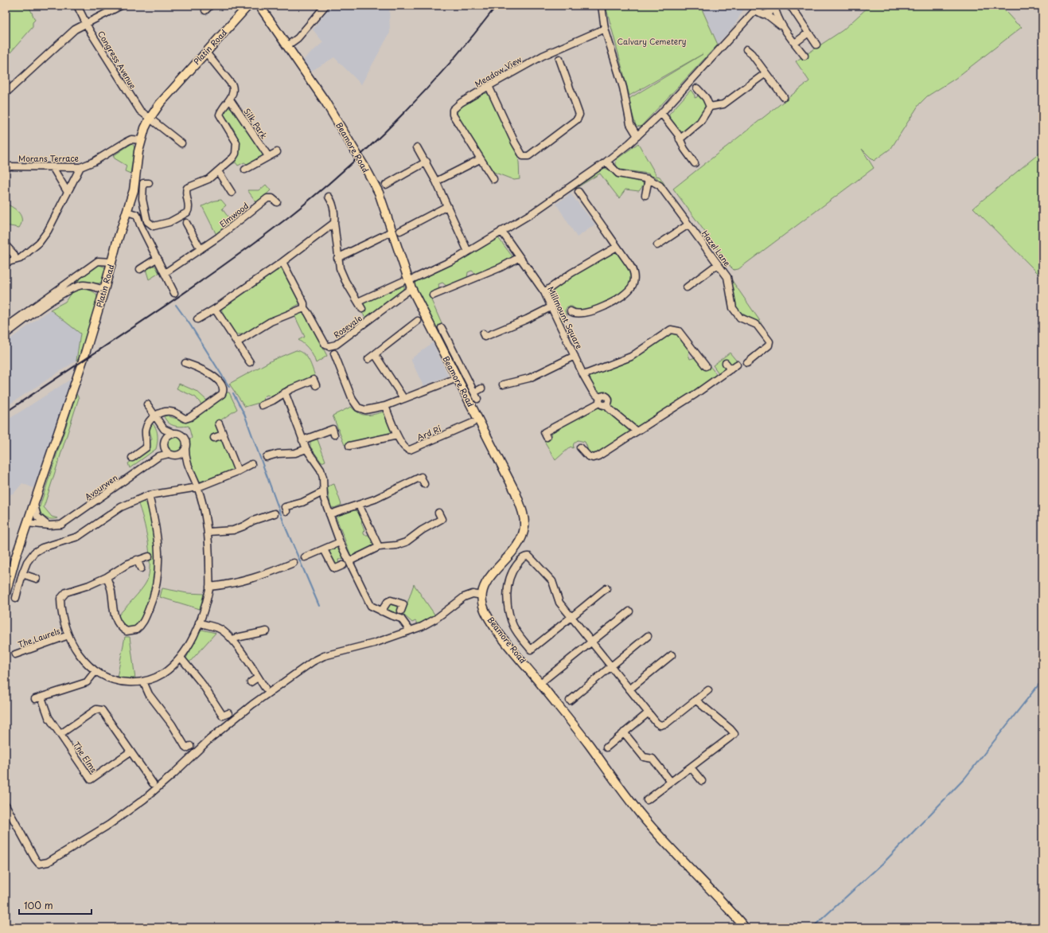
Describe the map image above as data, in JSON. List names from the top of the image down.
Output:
{
  "streets": {
    "main road": ["Platin Road", "Beamore Road"],
    "street": [
      "Congress Avenue",
      "Meadow View",
      "Silk Park",
      "Morans Terrace",
      "Elmwood",
      "Hazel Lane",
      "Millmount Square",
      "Rosevale",
      "Ard Rí",
      "Avourwen",
      "The Laurels",
      "The Elms"
    ]
  },
  "crossings": [
    ["Platin Road", "Congress Avenue"],
    ["Platin Road", "Morans Terrace"],
    ["Platin Road", "Avourwen"],
    ["Beamore Road", "Rosevale"]
  ],
  "parks": ["Calvary Cemetery"],
  "scale_bar": "100 m"
}
